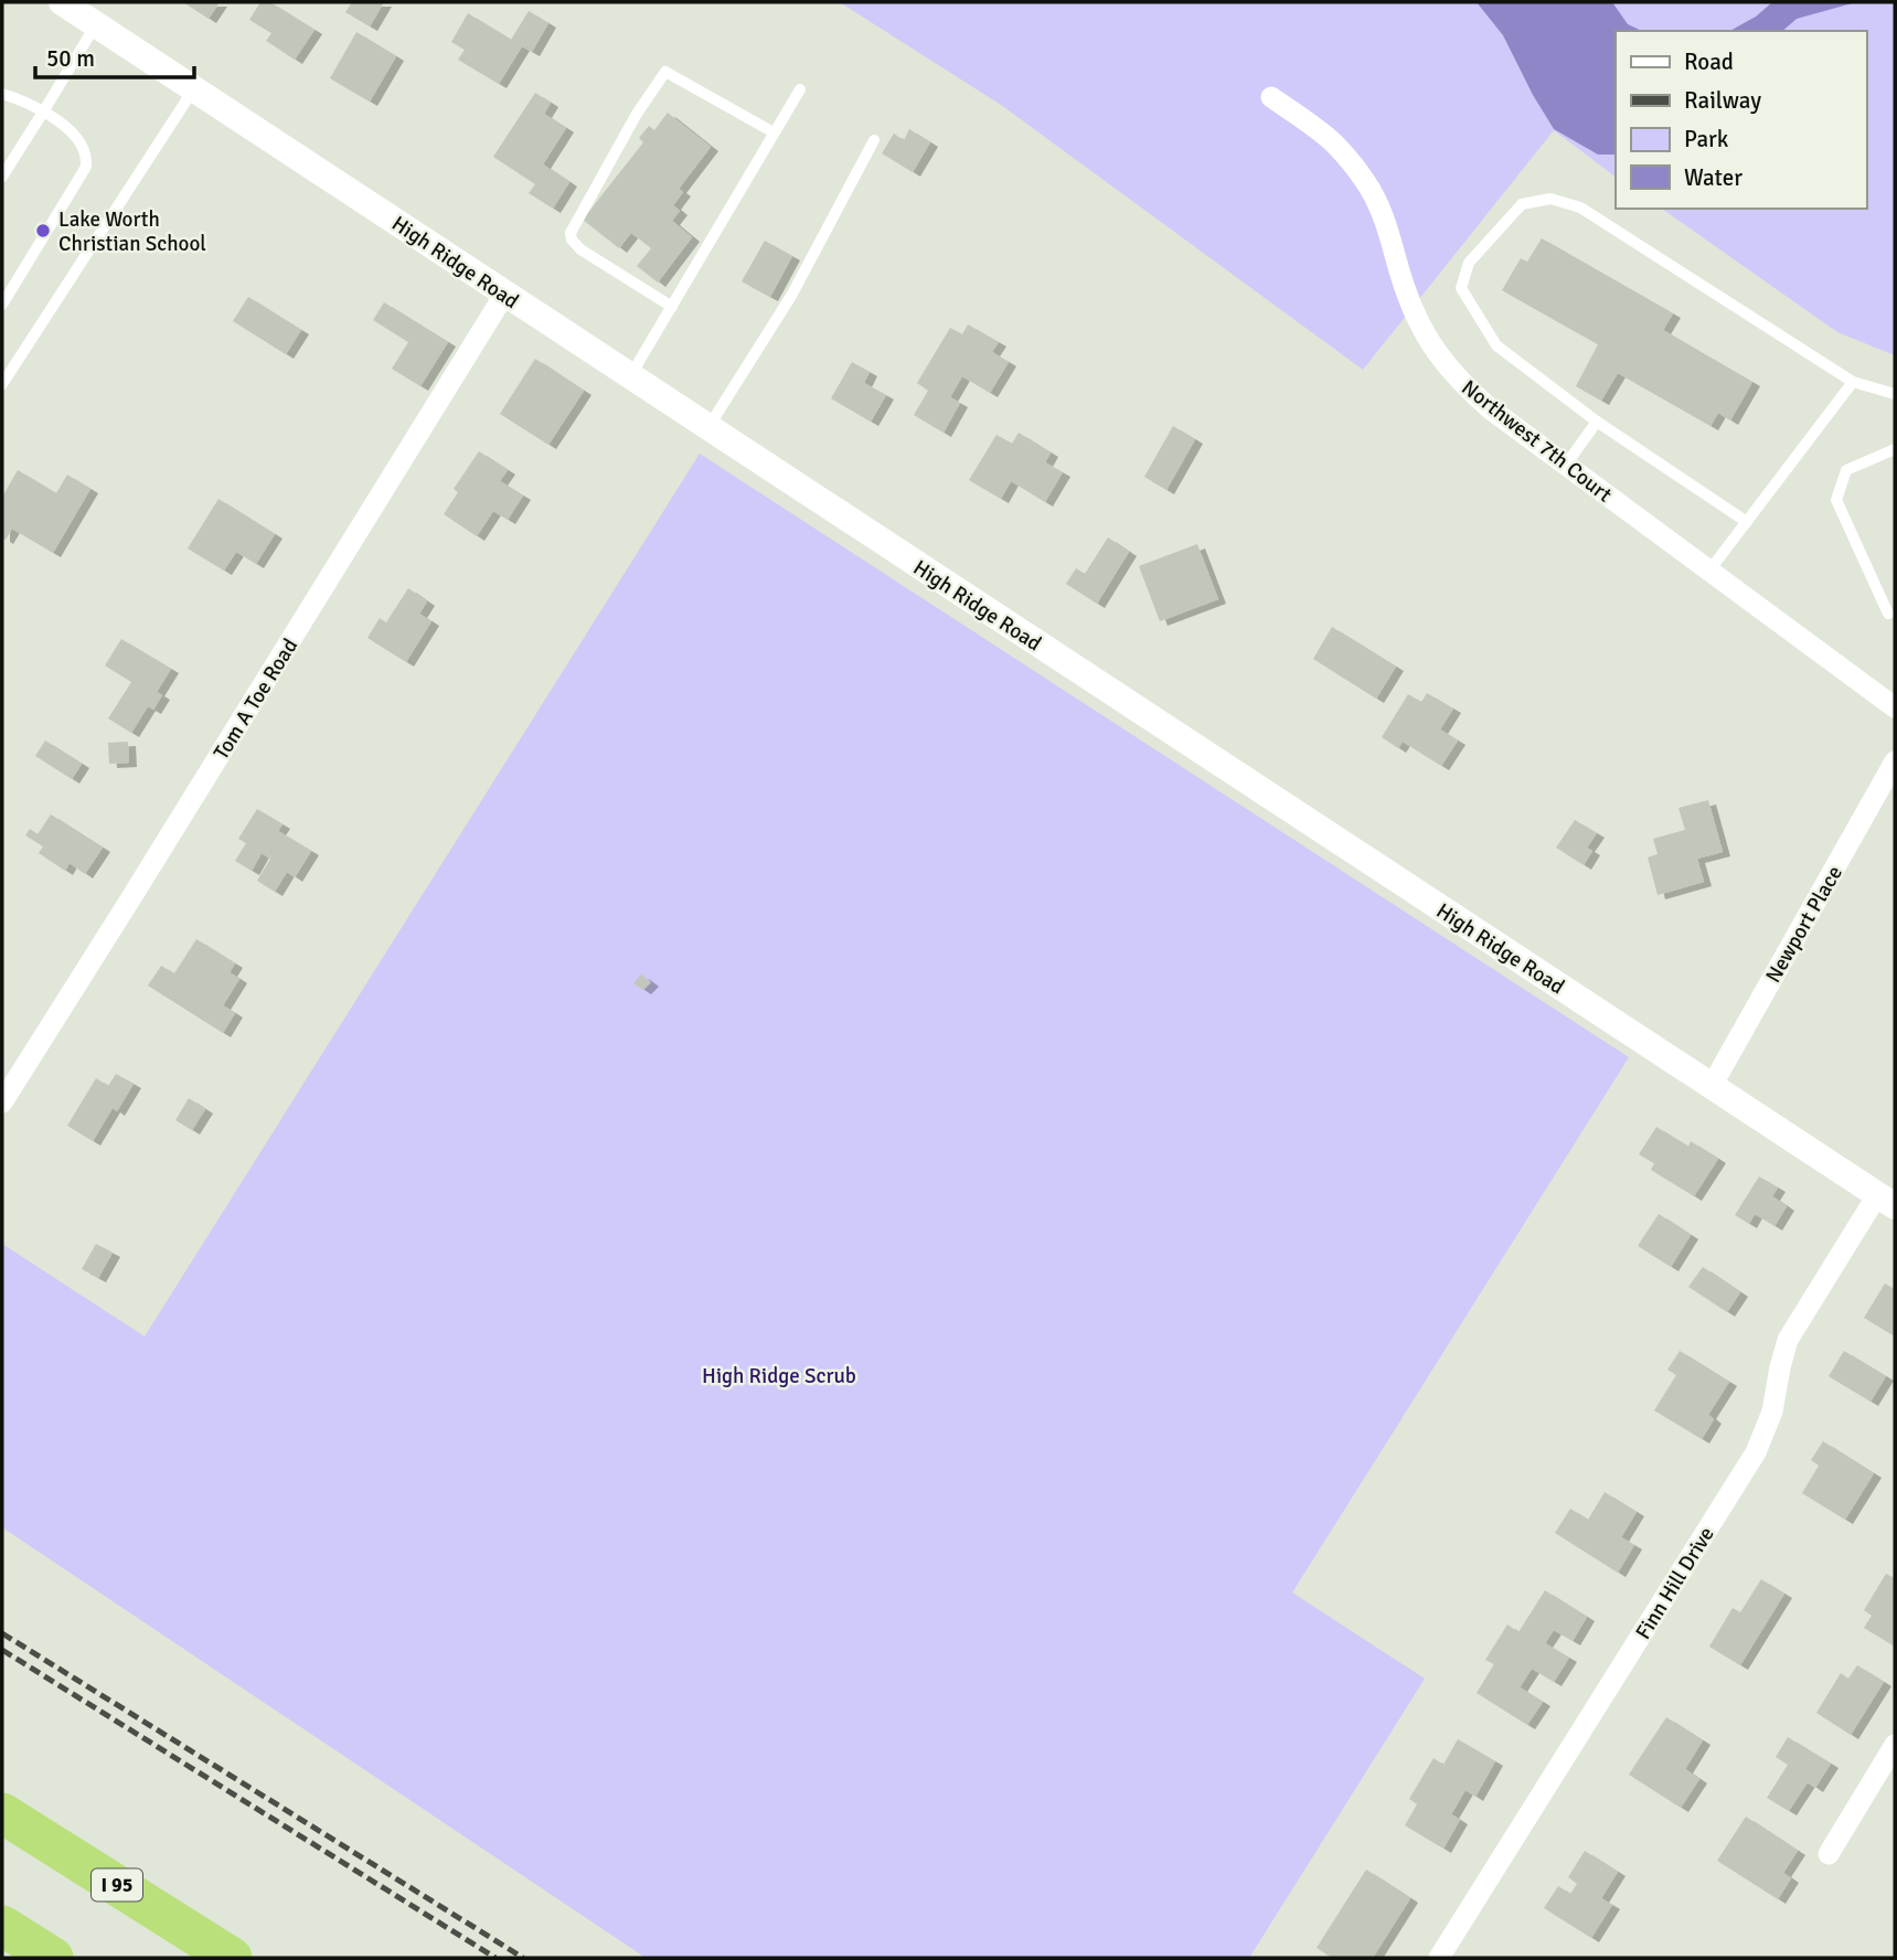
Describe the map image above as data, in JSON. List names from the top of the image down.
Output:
{
  "streets": {
    "highway": ["I 95"],
    "street": [
      "High Ridge Road",
      "Northwest 7th Court",
      "Tom A Toe Road",
      "Newport Place",
      "Finn Hill Drive"
    ]
  },
  "crossings": [
    ["High Ridge Road", "Tom A Toe Road"],
    ["High Ridge Road", "Newport Place"],
    ["High Ridge Road", "Finn Hill Drive"]
  ],
  "parks": ["High Ridge Scrub"],
  "places": ["Lake Worth Christian School"],
  "legend": [
    "Road",
    "Railway",
    "Park",
    "Water"
  ],
  "scale_bar": "50 m"
}
